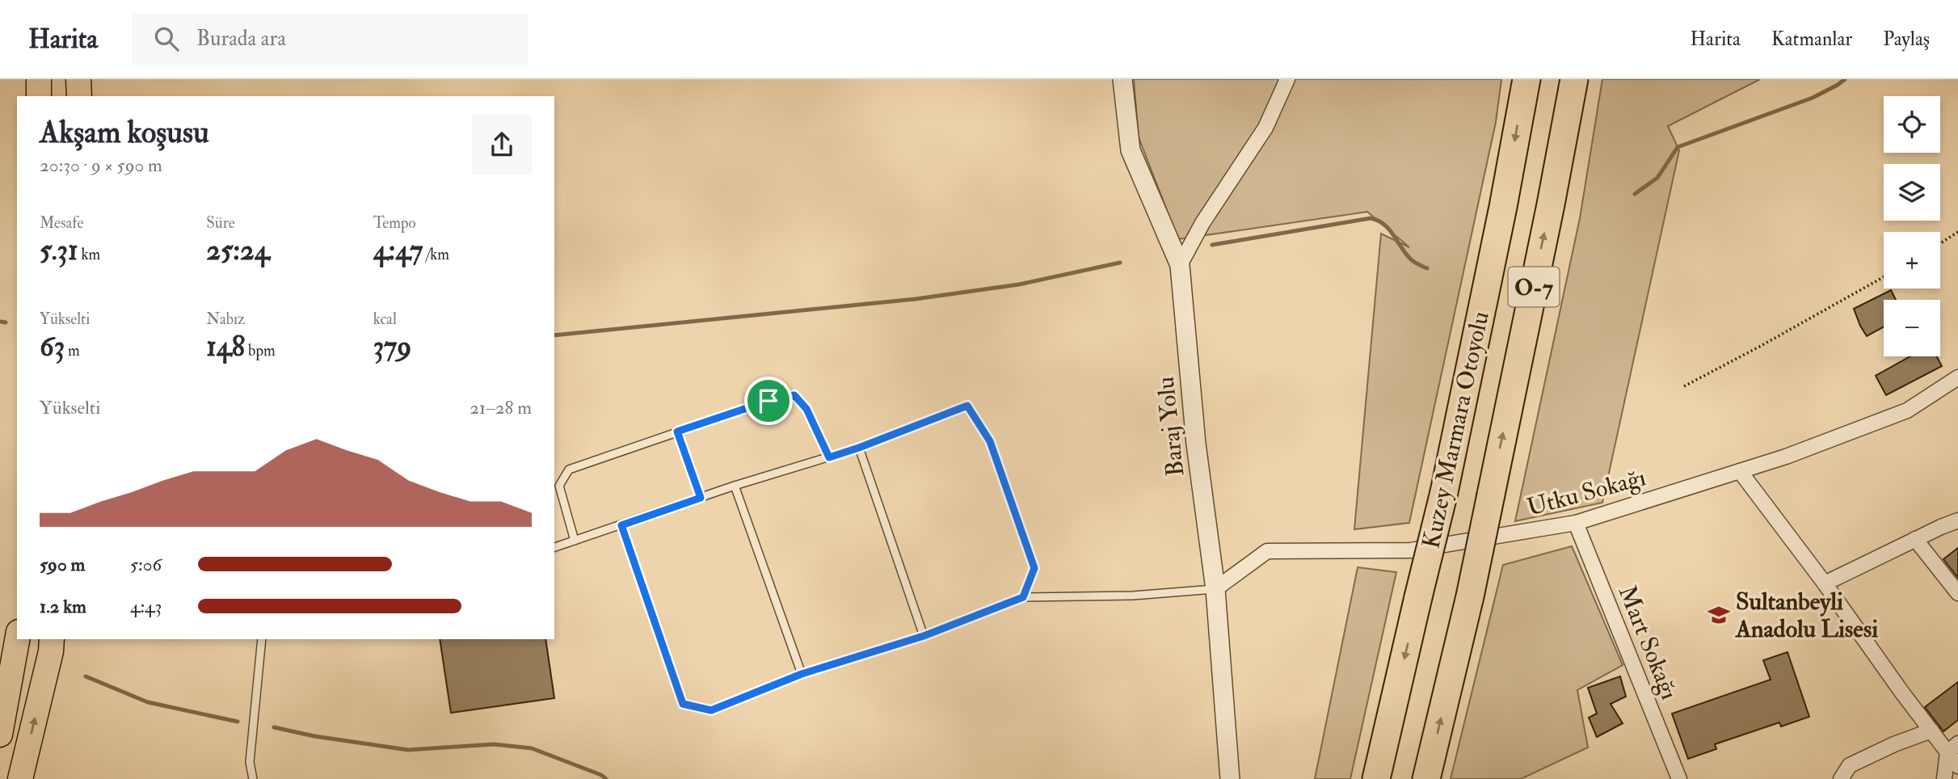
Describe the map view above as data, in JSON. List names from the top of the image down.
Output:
{
  "streets": {
    "highway": ["O-7", "Kuzey Marmara Otoyolu"],
    "street": ["Baraj Yolu", "Utku Sokağı", "Mart Sokağı"]
  },
  "crossings": [
    ["Baraj Yolu", "Utku Sokağı"],
    ["Utku Sokağı", "Mart Sokağı"]
  ],
  "places": {
    "school or university": ["Sultanbeyli Anadolu Lisesi"]
  },
  "page": {
    "header": "Harita",
    "search": "Burada ara",
    "nav": ["Harita", "Katmanlar", "Paylaş"],
    "map_buttons": ["+", "−"],
    "heading": ["Akşam koşusu", "20:30 · 9 × 590 m"],
    "stats": [
      ["Mesafe", "5.31 km"],
      ["Süre", "25:24"],
      ["Tempo", "4:47 /km"],
      ["Yükselti", "63 m"],
      ["Nabız", "148 bpm"],
      ["kcal", "379"]
    ],
    "chart": ["Yükselti", "21–28 m"],
    "list": [
      {
        "name": "590 m",
        "note": "5:06"
      },
      {
        "name": "1.2 km",
        "note": "4:43"
      }
    ]
  }
}
